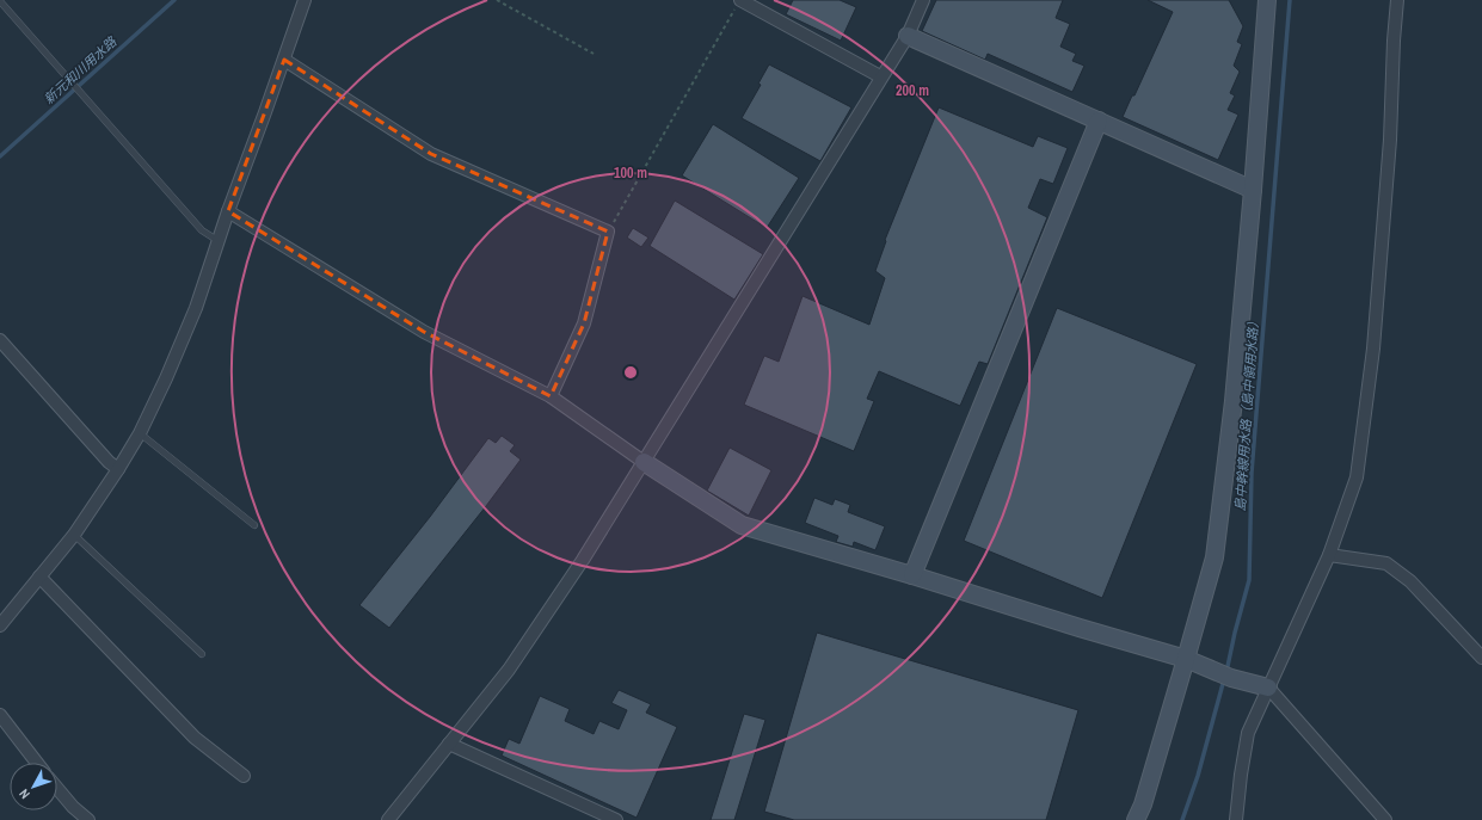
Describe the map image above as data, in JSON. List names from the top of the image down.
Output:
{
  "water": ["新元和川用水路", "島中幹線用水路（島中領用水路）"],
  "north": "bottom left",
  "rings": ["200 m", "100 m"]
}
